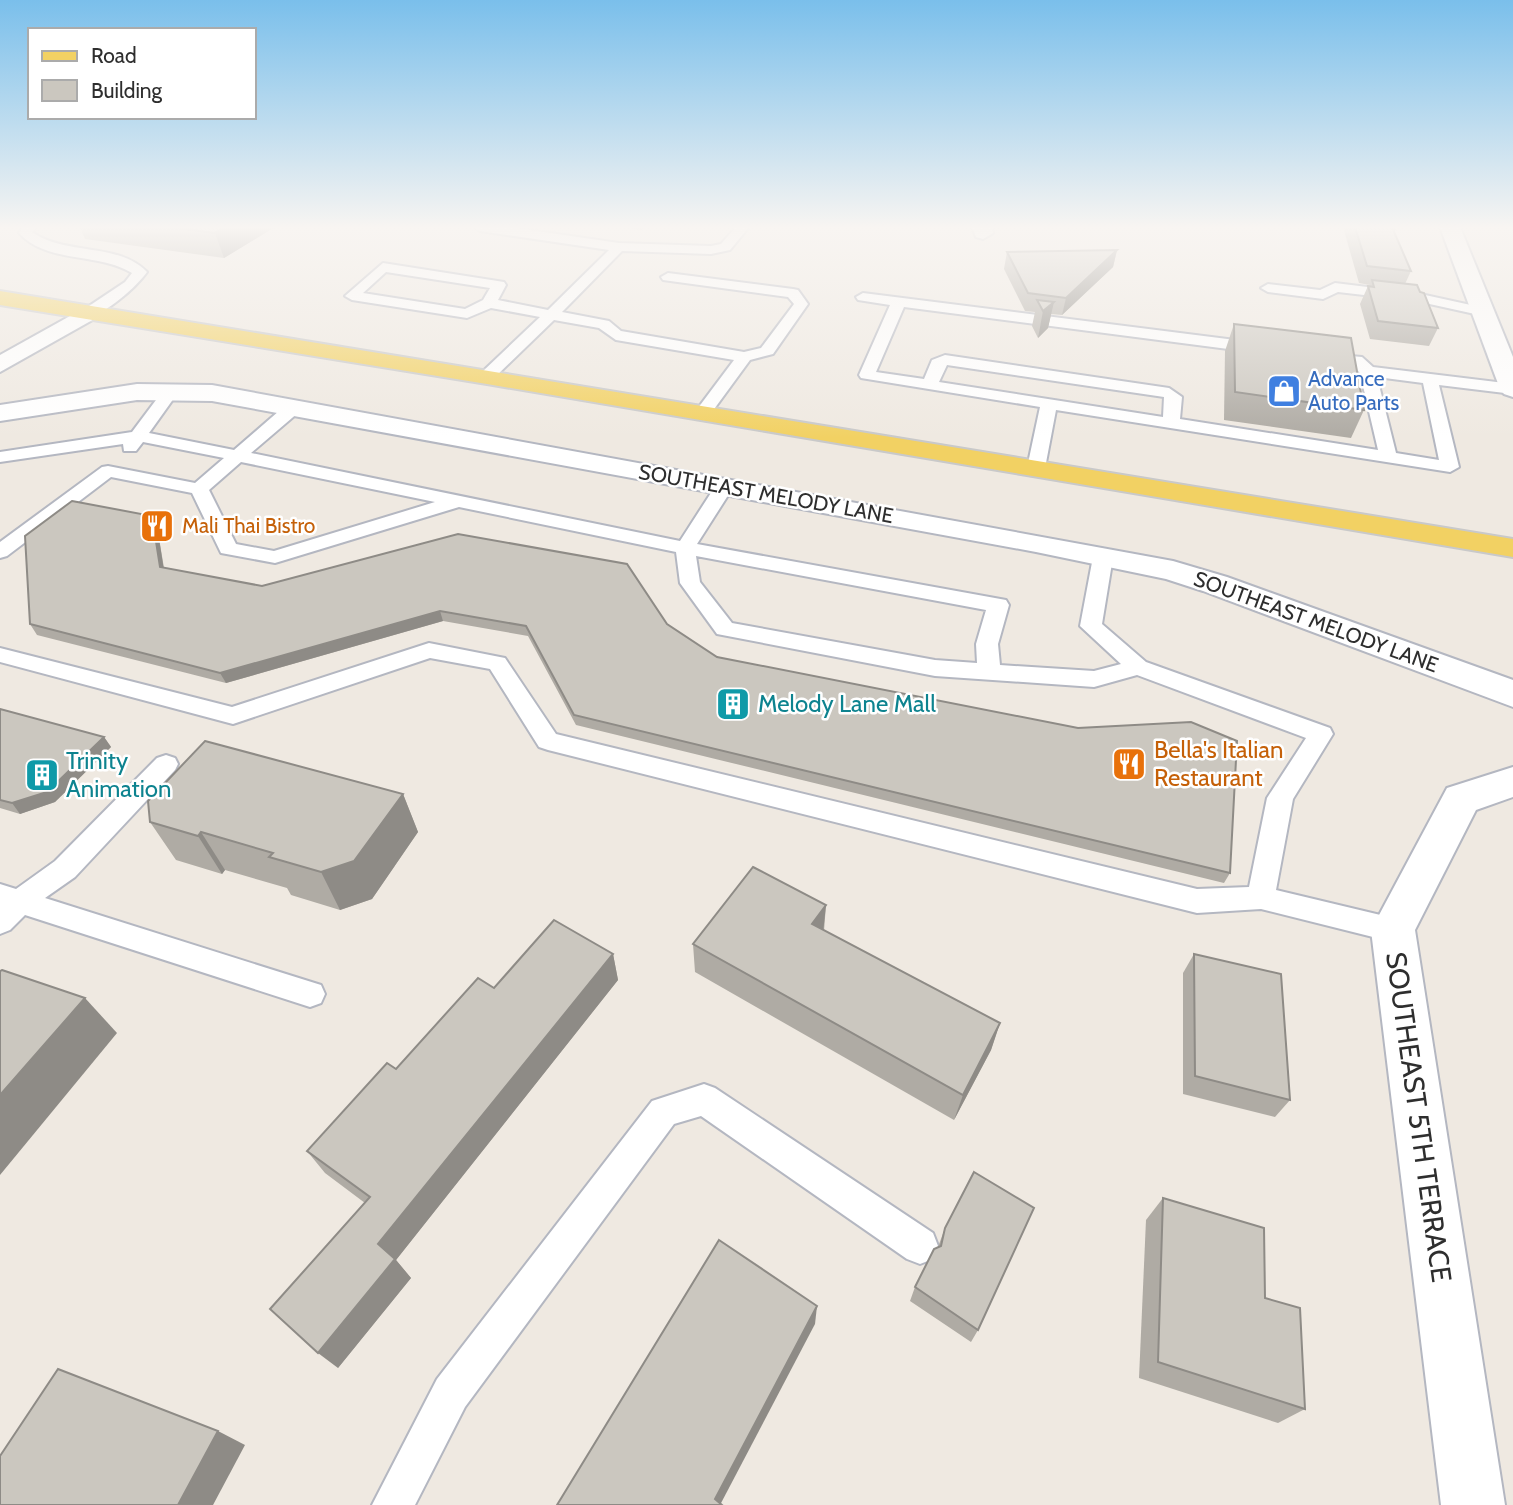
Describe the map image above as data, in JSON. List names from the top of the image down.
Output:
{
  "streets": {
    "street": ["SOUTHEAST MELODY LANE", "SOUTHEAST 5TH TERRACE"]
  },
  "places": {
    "shop": ["Advance Auto Parts"],
    "restaurant": ["Mali Thai Bistro", "Bella's Italian Restaurant"],
    "building": ["Melody Lane Mall", "Trinity Animation"]
  },
  "legend": ["Road", "Building"]
}
